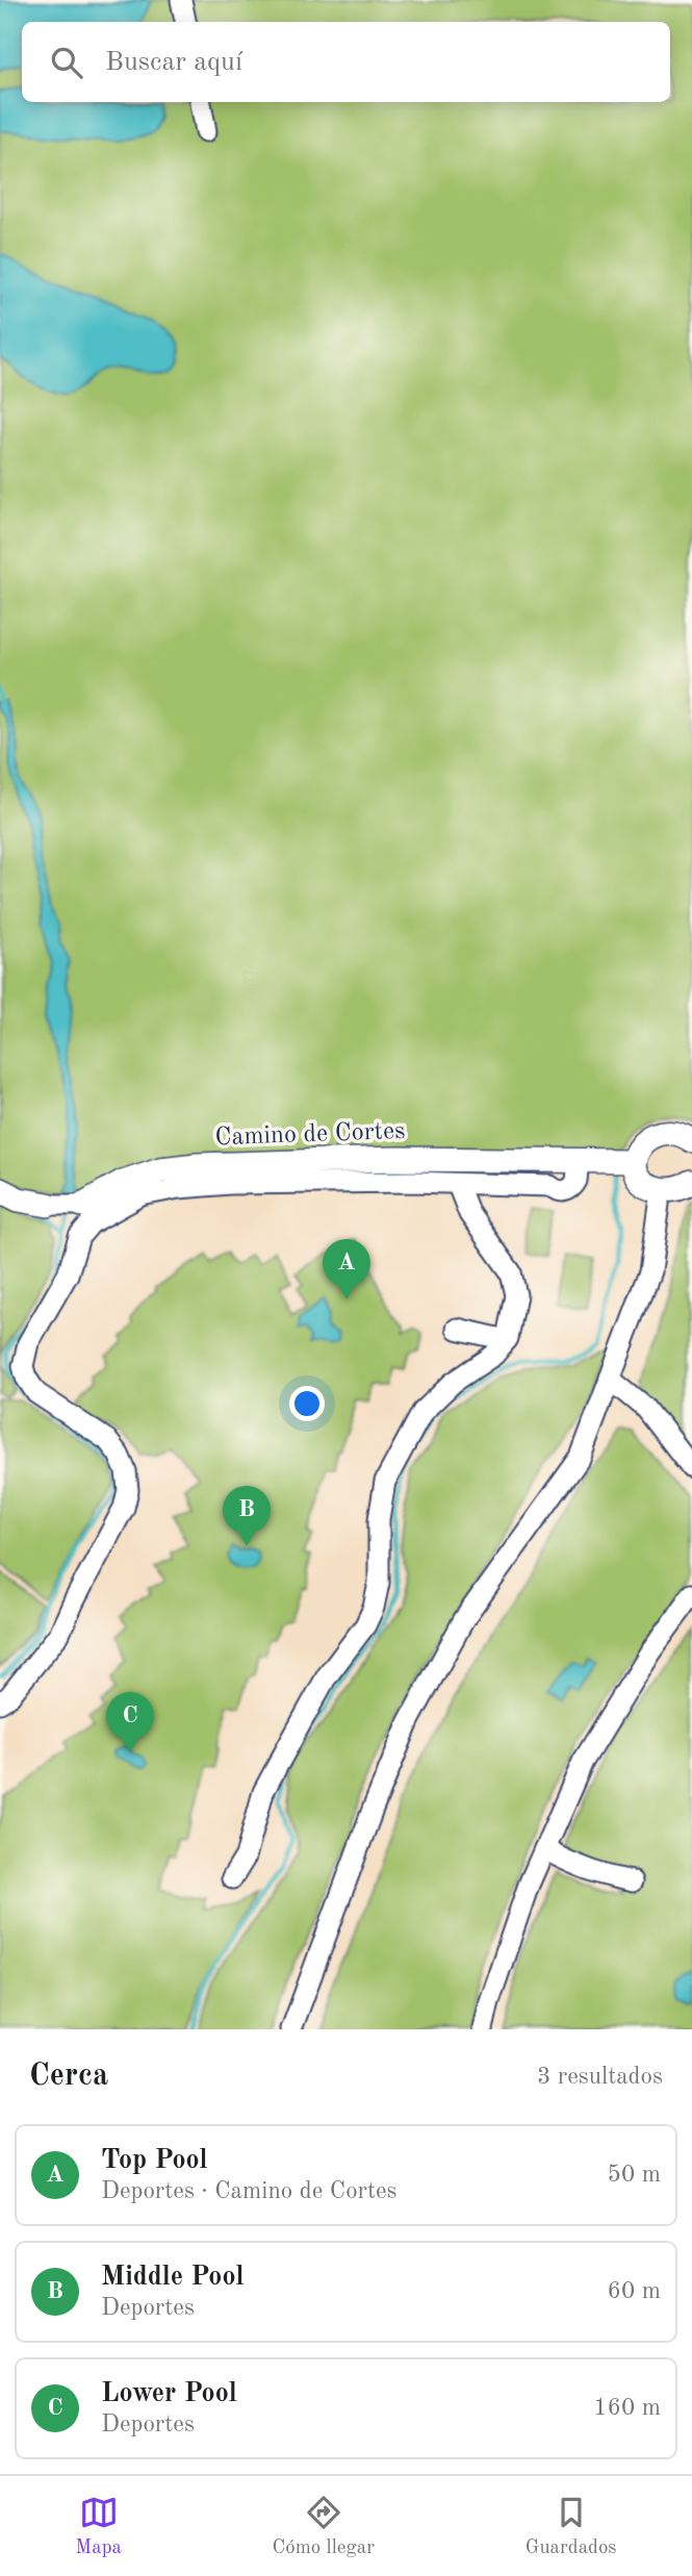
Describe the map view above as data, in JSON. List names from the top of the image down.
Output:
{
  "streets": {
    "street": ["Camino de Cortes"]
  },
  "page": {
    "search": "Buscar aquí",
    "pins": ["A", "B", "C"],
    "heading": ["Cerca", "3 resultados"],
    "list": [
      {
        "mark": "A",
        "name": "Top Pool",
        "note": "Deportes · Camino de Cortes",
        "value": "50 m"
      },
      {
        "mark": "B",
        "name": "Middle Pool",
        "note": "Deportes",
        "value": "60 m"
      },
      {
        "mark": "C",
        "name": "Lower Pool",
        "note": "Deportes",
        "value": "160 m"
      }
    ],
    "nav": ["Mapa", "Cómo llegar", "Guardados"]
  }
}
